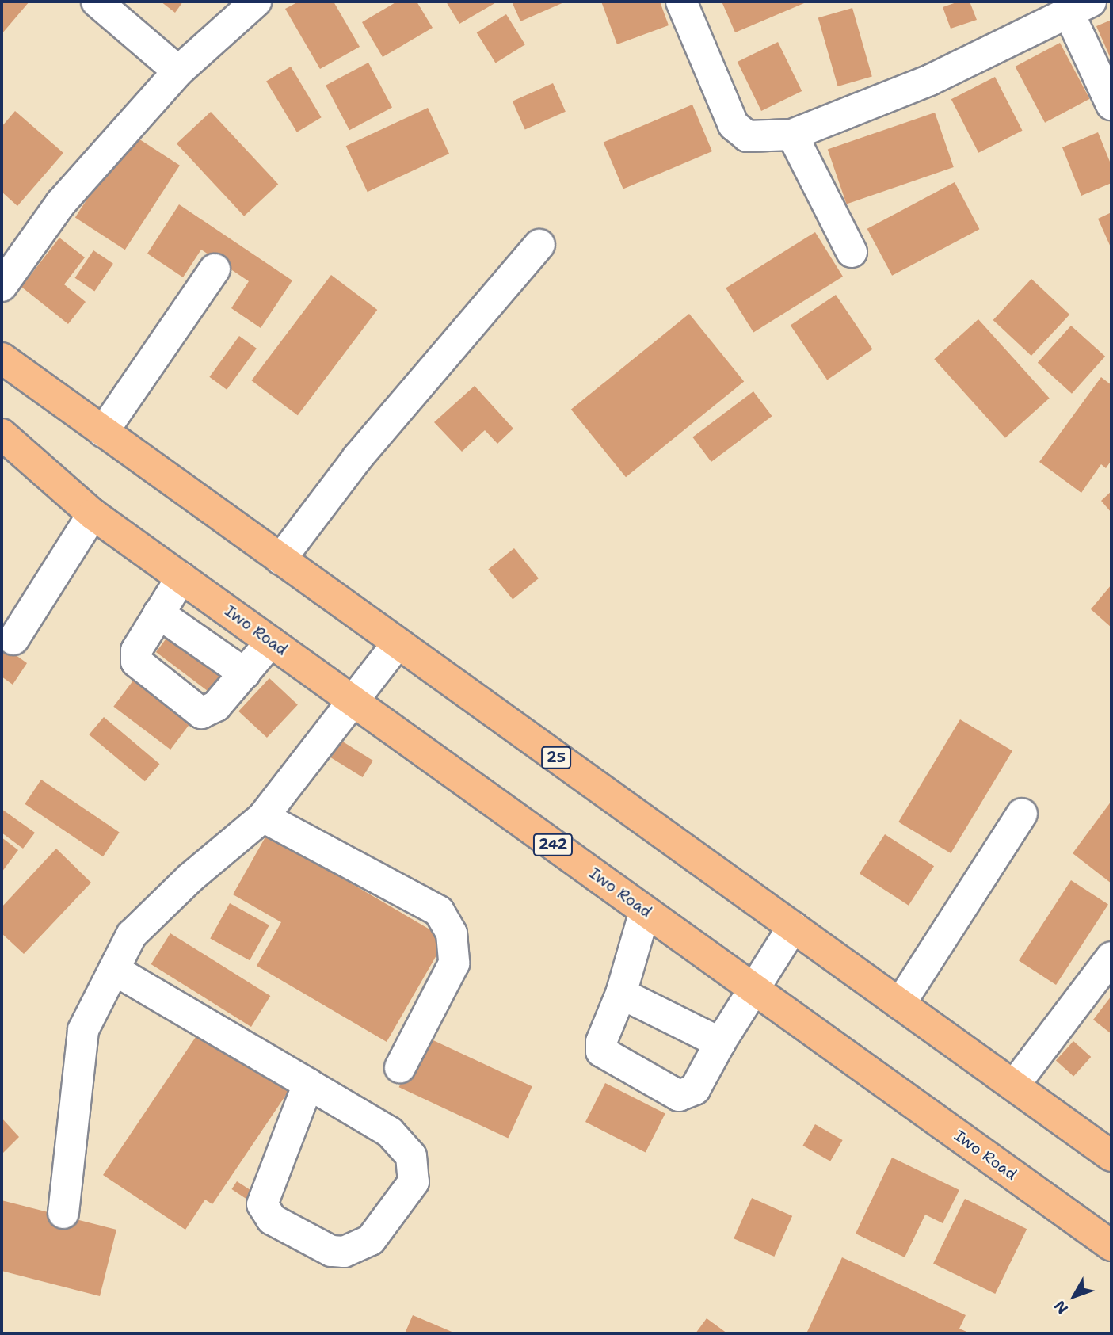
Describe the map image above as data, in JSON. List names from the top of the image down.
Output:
{
  "streets": {
    "main road": ["Iwo Road", "25", "242"]
  },
  "north": "bottom left"
}
